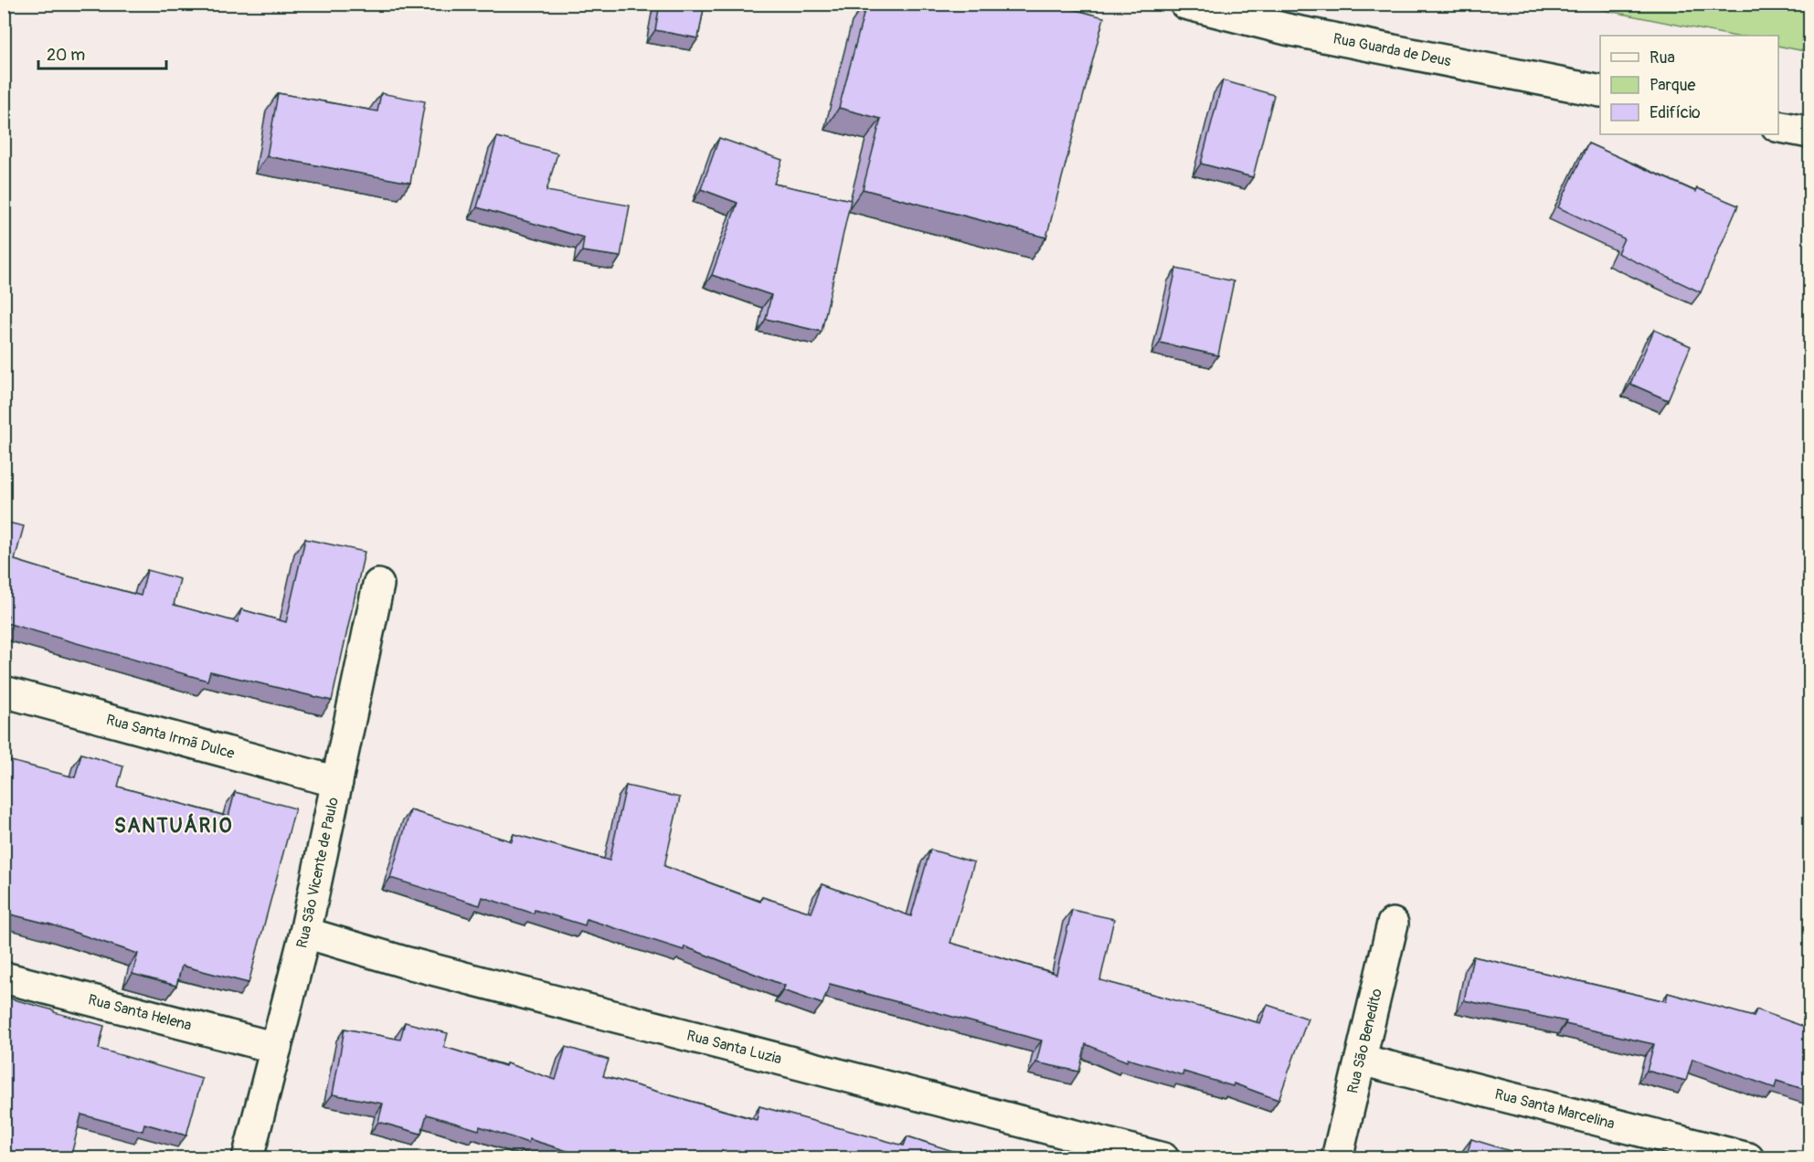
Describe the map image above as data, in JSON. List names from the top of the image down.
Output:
{
  "streets": {
    "street": [
      "Rua Guarda de Deus",
      "Rua Santa Irmã Dulce",
      "Rua São Vicente de Paulo",
      "Rua Santa Helena",
      "Rua São Benedito",
      "Rua Santa Luzia",
      "Rua Santa Marcelina"
    ]
  },
  "crossings": [
    ["Rua Santa Irmã Dulce", "Rua São Vicente de Paulo"],
    ["Rua São Vicente de Paulo", "Rua Santa Helena"],
    ["Rua São Vicente de Paulo", "Rua Santa Luzia"],
    ["Rua São Benedito", "Rua Santa Marcelina"]
  ],
  "districts": ["SANTUÁRIO"],
  "legend": ["Rua", "Parque", "Edifício"],
  "scale_bar": "20 m"
}
